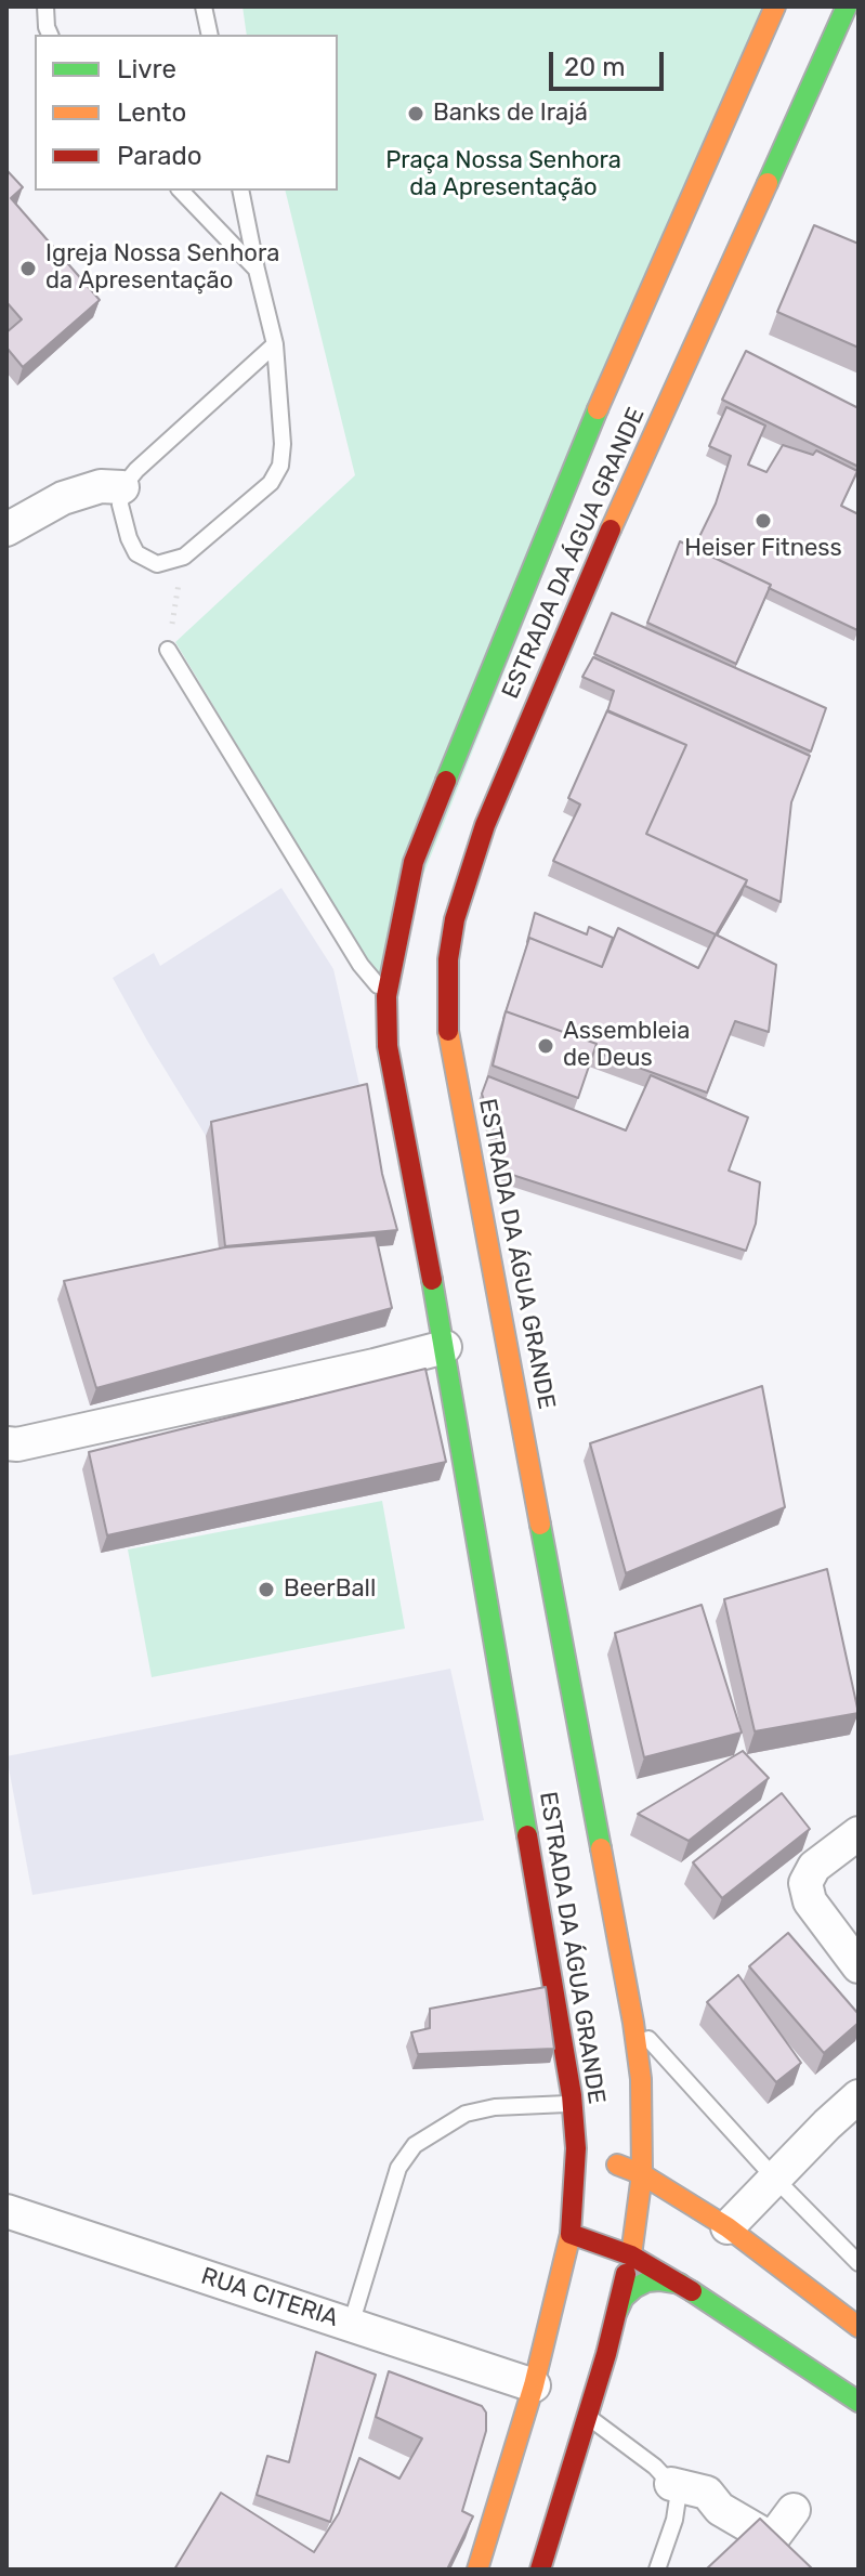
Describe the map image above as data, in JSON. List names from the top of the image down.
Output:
{
  "streets": {
    "main road": ["ESTRADA DA ÁGUA GRANDE"],
    "street": ["RUA CITERIA"]
  },
  "crossings": [
    ["ESTRADA DA ÁGUA GRANDE", "RUA CITERIA"]
  ],
  "parks": ["Praça Nossa Senhora da Apresentação"],
  "places": [
    "Banks de Irajá",
    "Igreja Nossa Senhora da Apresentação",
    "Heiser Fitness",
    "Assembleia de Deus",
    "BeerBall"
  ],
  "legend": ["Livre", "Lento", "Parado"],
  "scale_bar": "20 m"
}
